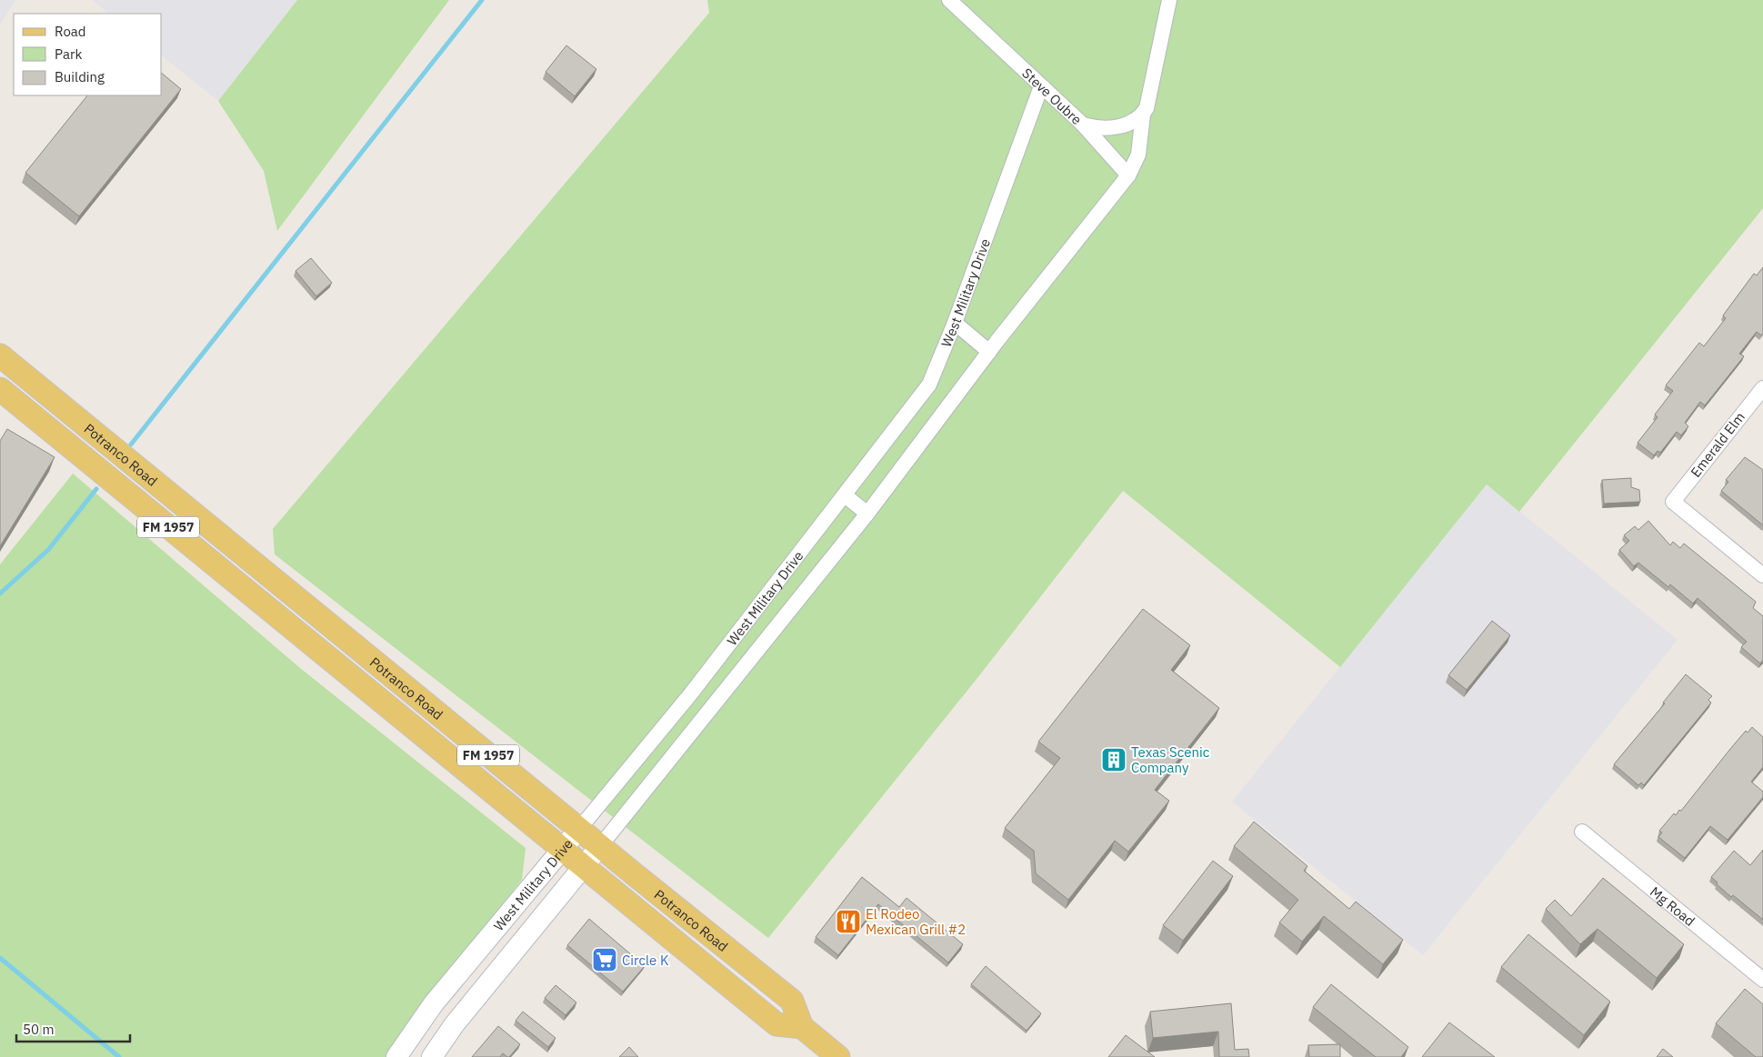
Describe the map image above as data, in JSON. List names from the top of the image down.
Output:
{
  "streets": {
    "main road": ["West Military Drive", "Potranco Road", "FM 1957"],
    "street": ["Steve Oubre", "Emerald Elm", "Mg Road"]
  },
  "crossings": [
    ["Steve Oubre", "West Military Drive"],
    ["West Military Drive", "Potranco Road"]
  ],
  "places": {
    "building": ["Texas Scenic Company"],
    "restaurant": ["El Rodeo Mexican Grill #2"],
    "supermarket": ["Circle K"]
  },
  "legend": ["Road", "Park", "Building"],
  "scale_bar": "50 m"
}
